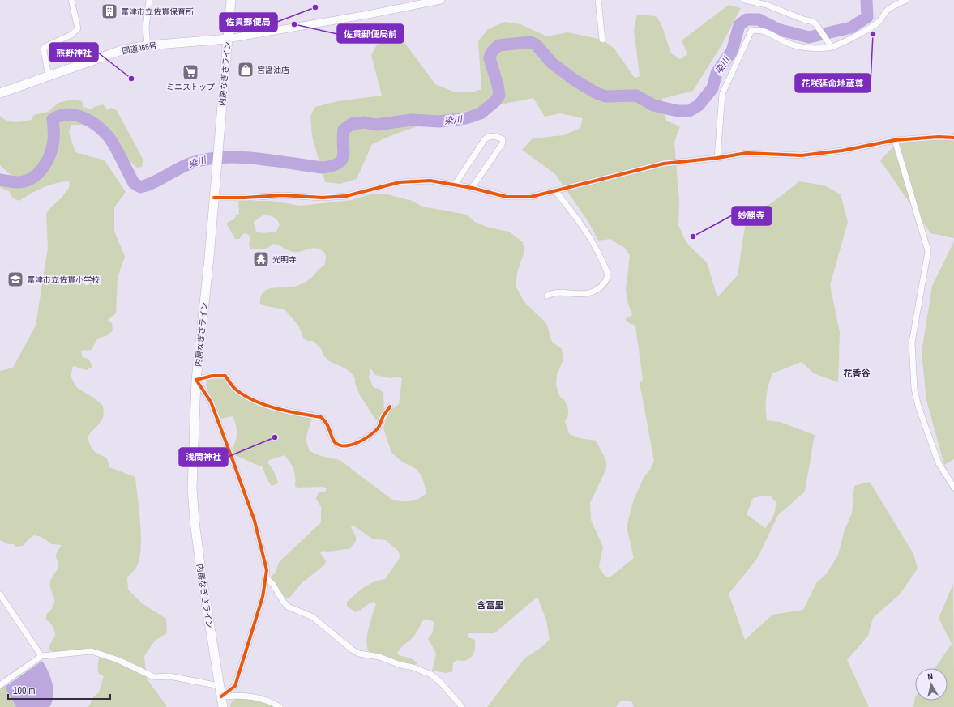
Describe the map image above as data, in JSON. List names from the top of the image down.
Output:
{
  "streets": {
    "highway": ["国道465号", "内房なぎさライン"]
  },
  "crossings": [
    ["国道465号", "内房なぎさライン"]
  ],
  "districts": ["花香谷", "含富里"],
  "water": ["染川"],
  "places": {
    "other": [
      "佐貫郵便局",
      "佐貫郵便局前",
      "花咲延命地蔵尊",
      "熊野神社",
      "妙勝寺",
      "浅間神社"
    ],
    "building": ["富津市立佐貫保育所"],
    "shop": ["宮醤油店"],
    "supermarket": ["ミニストップ"],
    "temple": ["光明寺"],
    "school or university": ["富津市立佐貫小学校"]
  },
  "scale_bar": "100 m",
  "north": "top"
}
